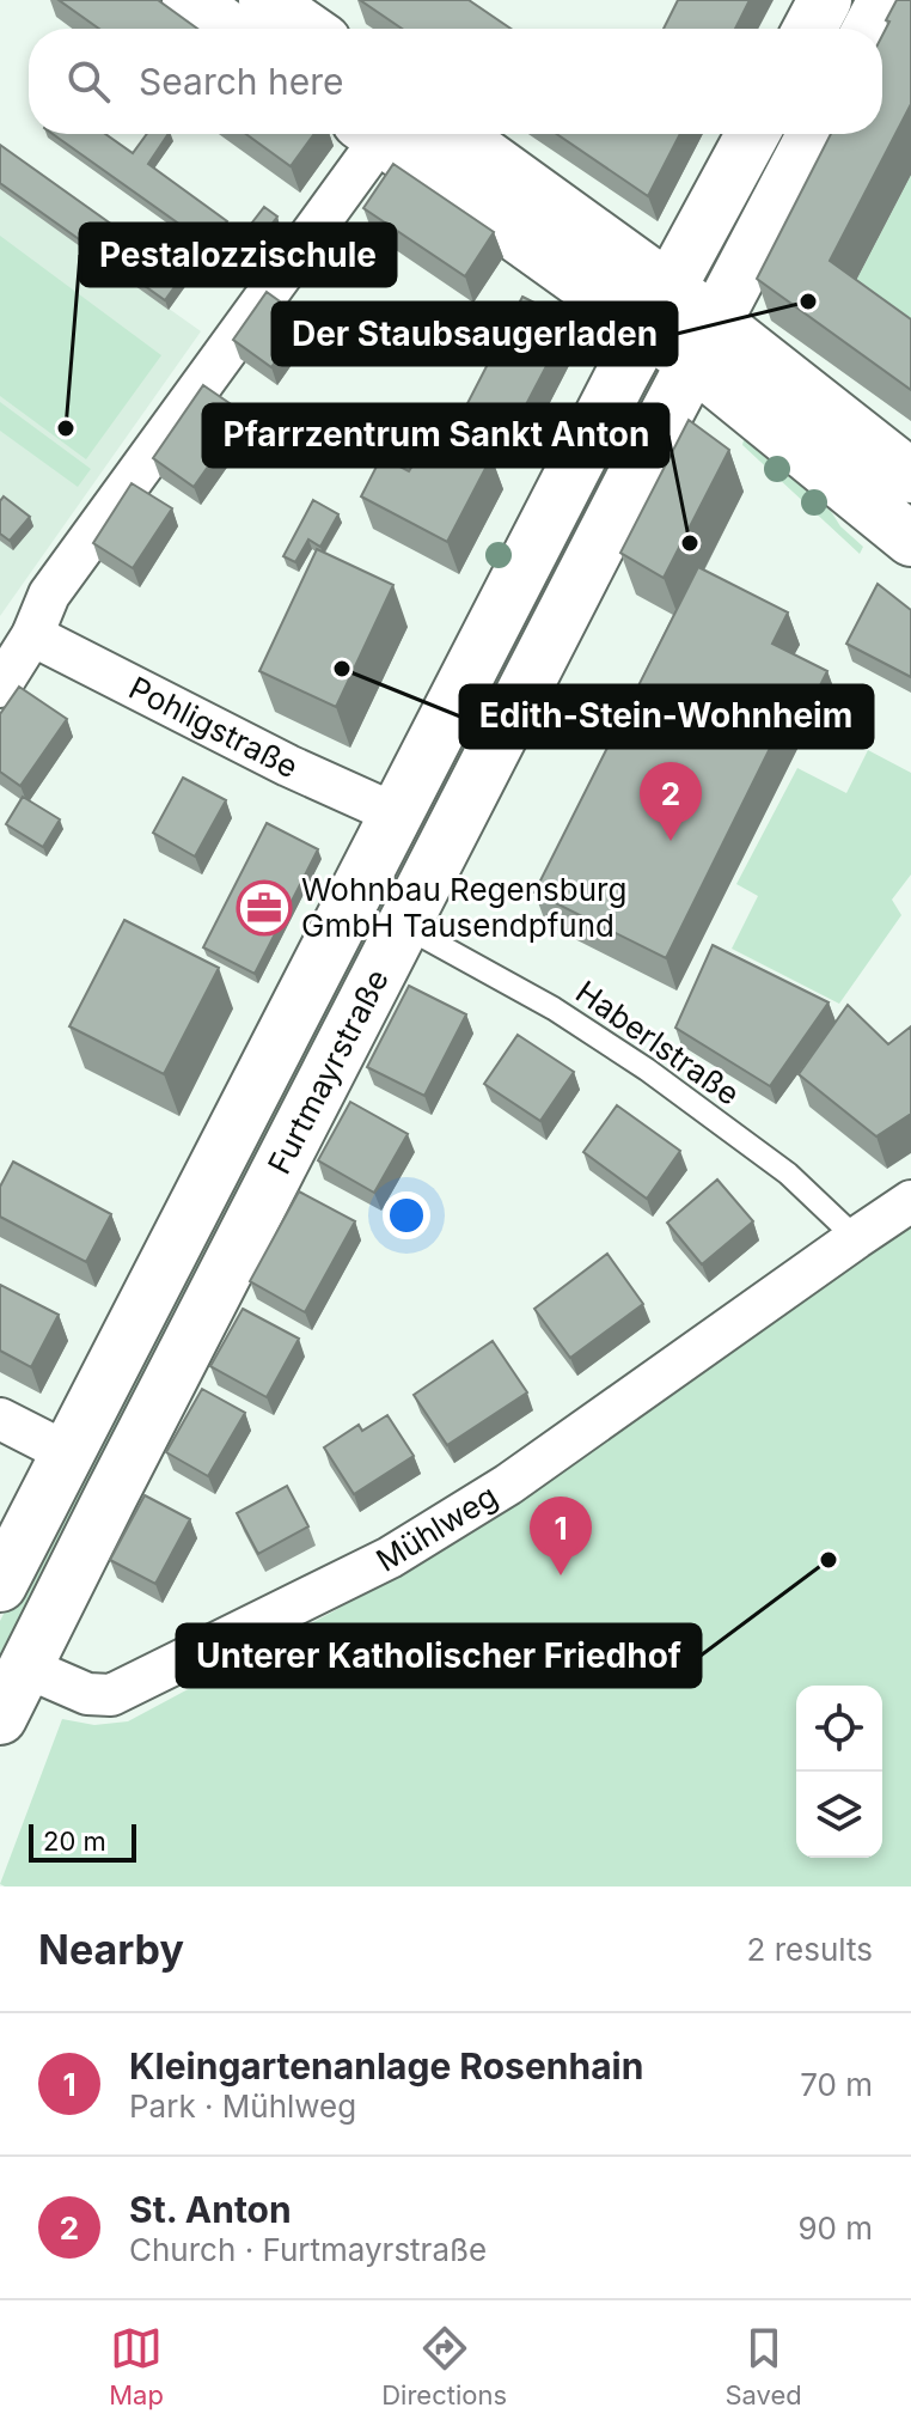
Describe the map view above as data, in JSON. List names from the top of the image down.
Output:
{
  "streets": {
    "main road": ["Furtmayrstraße"],
    "street": ["Pohligstraße", "Mühlweg"],
    "lane": ["Haberlstraße"]
  },
  "crossings": [
    ["Pohligstraße", "Furtmayrstraße"],
    ["Haberlstraße", "Furtmayrstraße"],
    ["Haberlstraße", "Mühlweg"],
    ["Furtmayrstraße", "Mühlweg"]
  ],
  "places": {
    "other": [
      "Der Staubsaugerladen",
      "Pestalozzischule",
      "Pfarrzentrum Sankt Anton",
      "Edith-Stein-Wohnheim",
      "Unterer Katholischer Friedhof"
    ],
    "office": ["Wohnbau Regensburg GmbH Tausendpfund"]
  },
  "scale_bar": "20 m",
  "page": {
    "search": "Search here",
    "pins": ["2", "1"],
    "scale": "20 m",
    "heading": ["Nearby", "2 results"],
    "list": [
      {
        "mark": "1",
        "name": "Kleingartenanlage Rosenhain",
        "note": "Park · Mühlweg",
        "value": "70 m"
      },
      {
        "mark": "2",
        "name": "St. Anton",
        "note": "Church · Furtmayrstraße",
        "value": "90 m"
      }
    ],
    "nav": ["Map", "Directions", "Saved"]
  }
}
